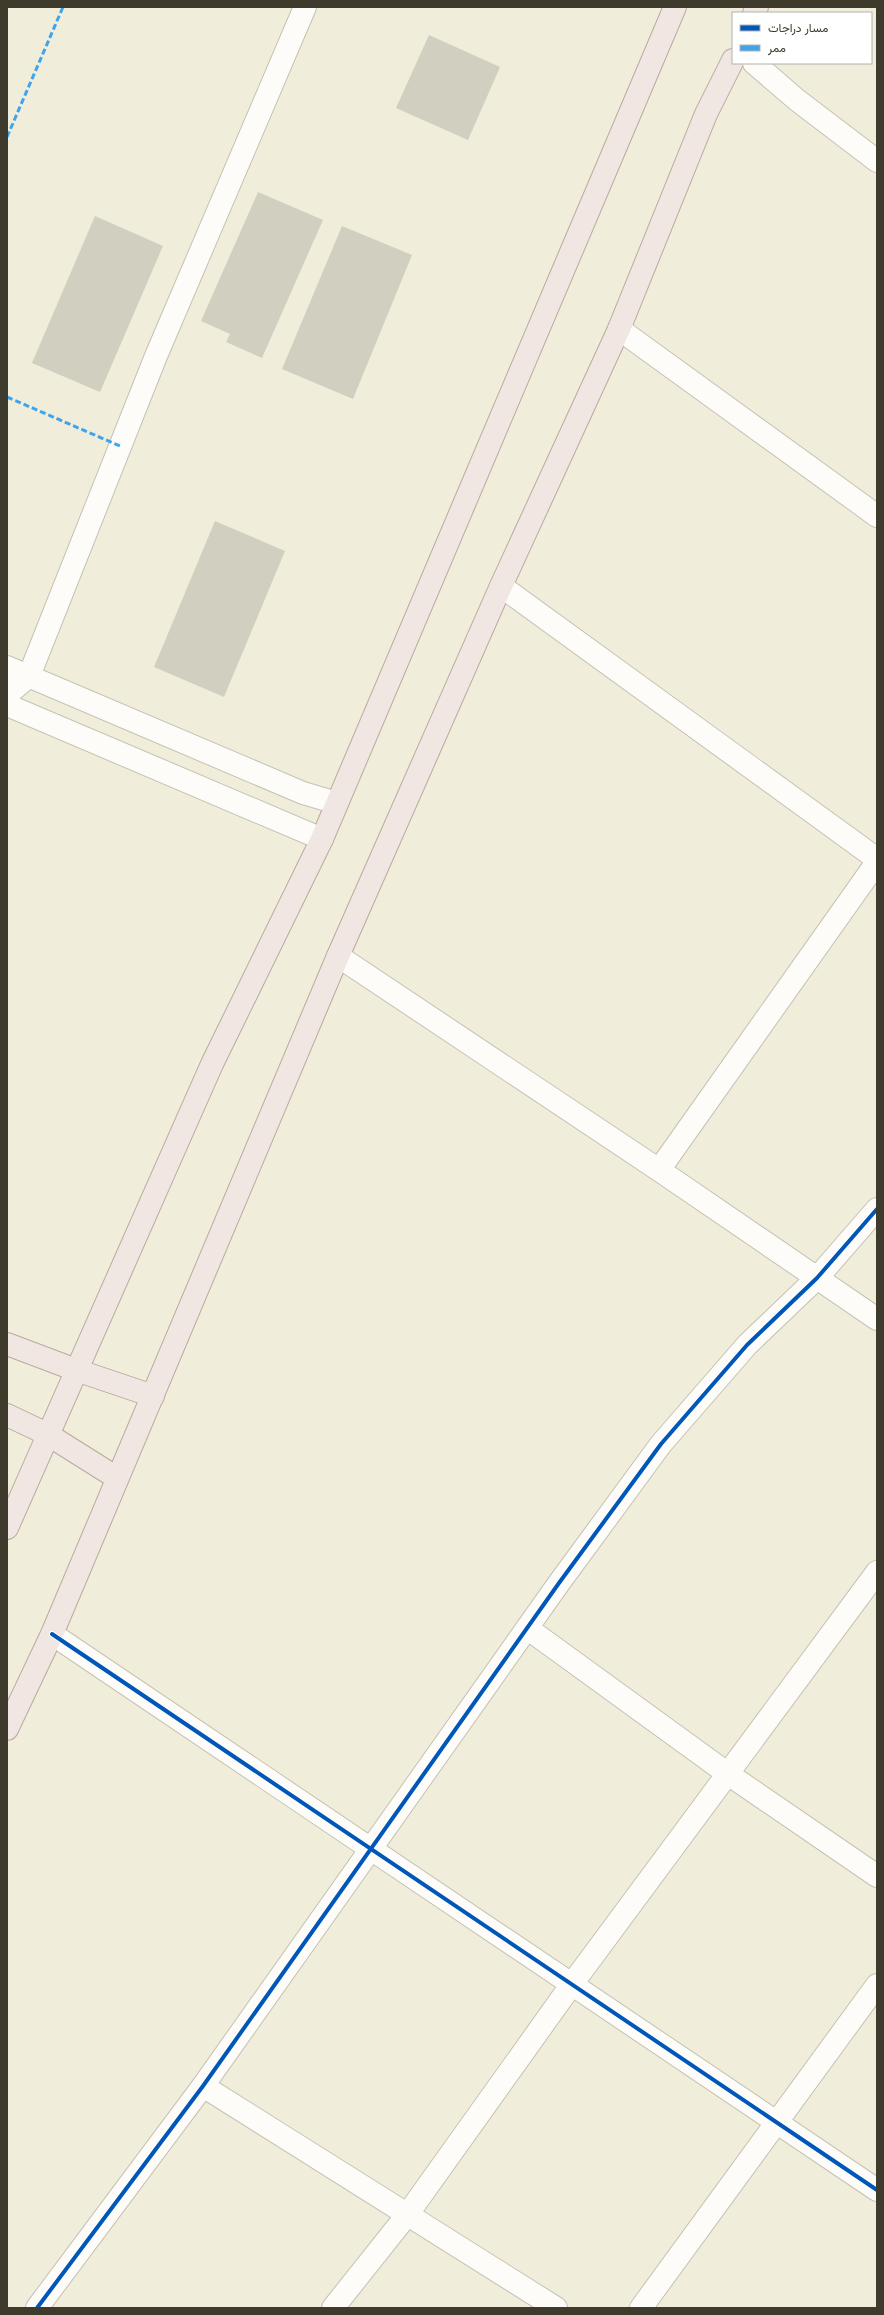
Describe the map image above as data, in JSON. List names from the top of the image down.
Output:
{
  "legend": ["مسار دراجات", "ممر"]
}
